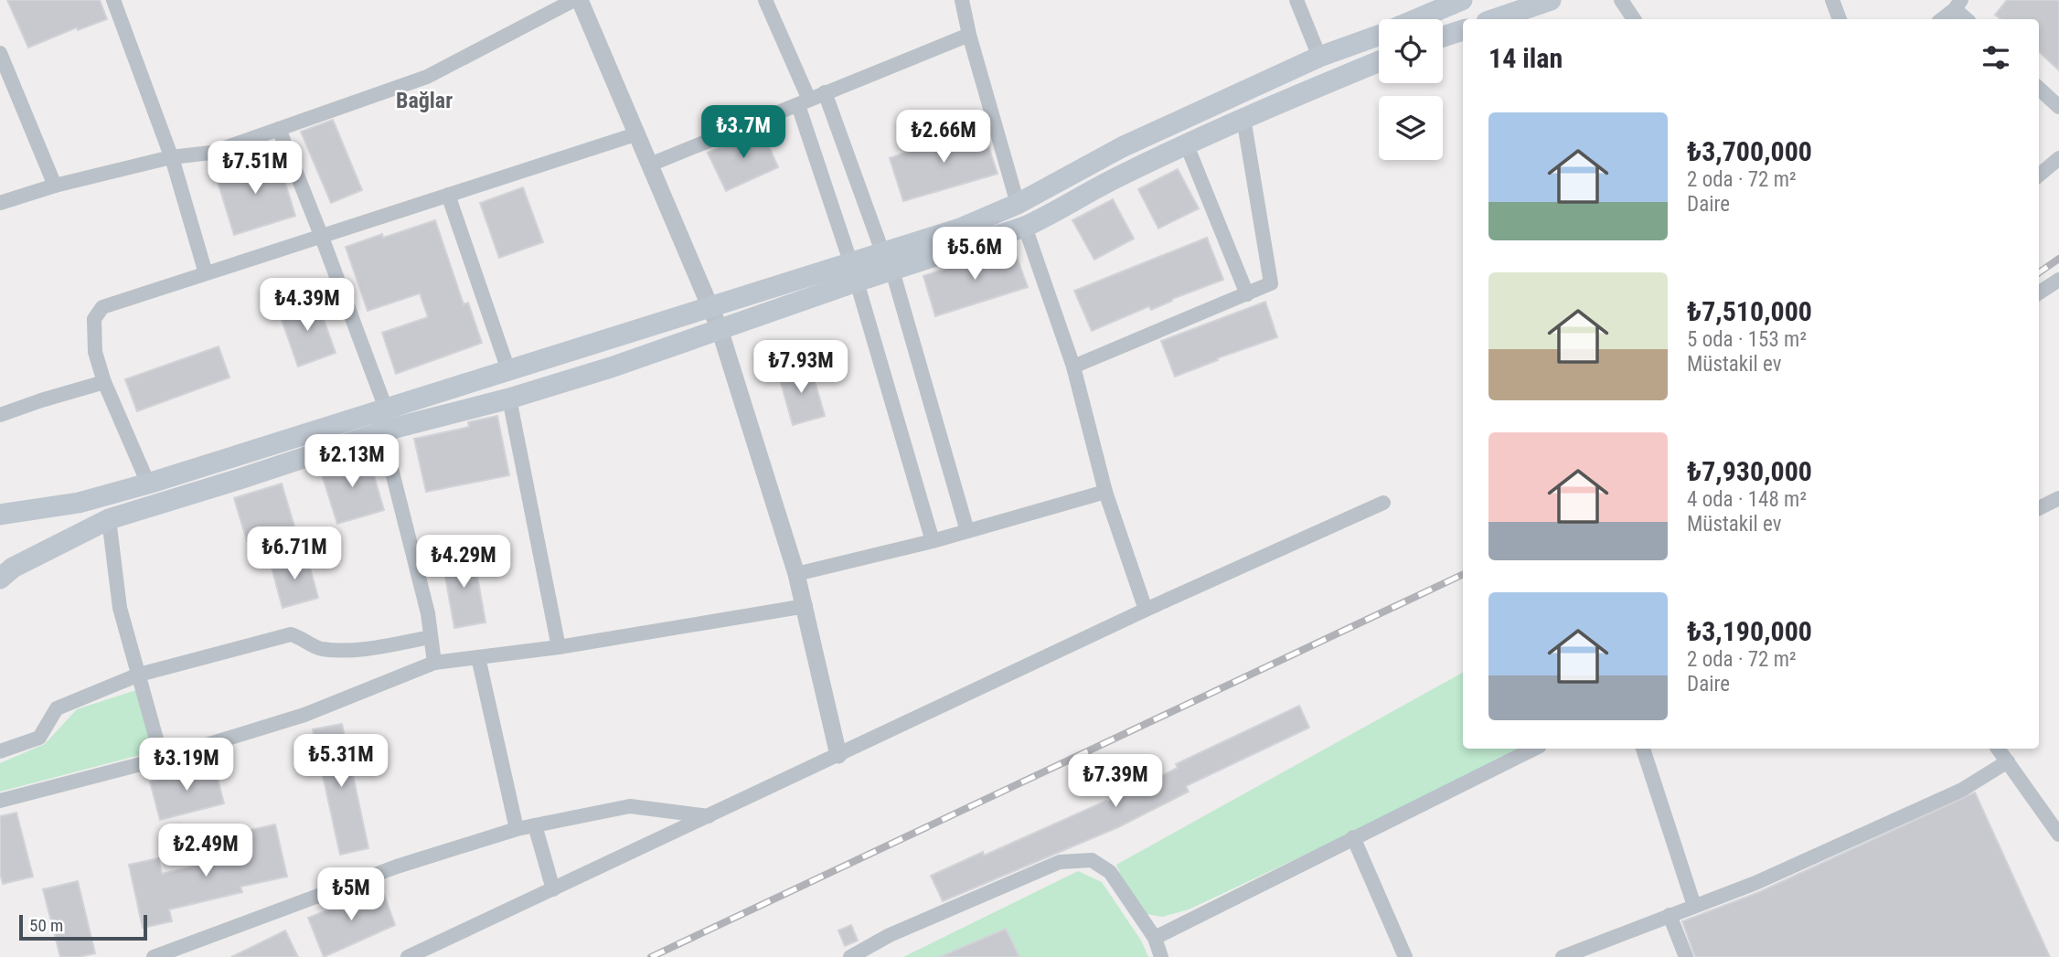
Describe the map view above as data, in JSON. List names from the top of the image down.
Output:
{
  "districts": ["Bağlar"],
  "scale_bar": "50 m",
  "page": {
    "heading": "14 ilan",
    "list": [
      {
        "name": "₺3,700,000",
        "note": "2 oda · 72 m² · Daire"
      },
      {
        "name": "₺7,510,000",
        "note": "5 oda · 153 m² · Müstakil ev"
      },
      {
        "name": "₺7,930,000",
        "note": "4 oda · 148 m² · Müstakil ev"
      },
      {
        "name": "₺3,190,000",
        "note": "2 oda · 72 m² · Daire"
      }
    ],
    "price": [
      "₺3.7M",
      "₺2.66M",
      "₺7.51M",
      "₺5.6M",
      "₺4.39M",
      "₺7.93M",
      "₺2.13M",
      "₺6.71M",
      "₺4.29M",
      "₺5.31M",
      "₺3.19M",
      "₺7.39M",
      "₺2.49M",
      "₺5M"
    ],
    "scale": "50 m"
  }
}
